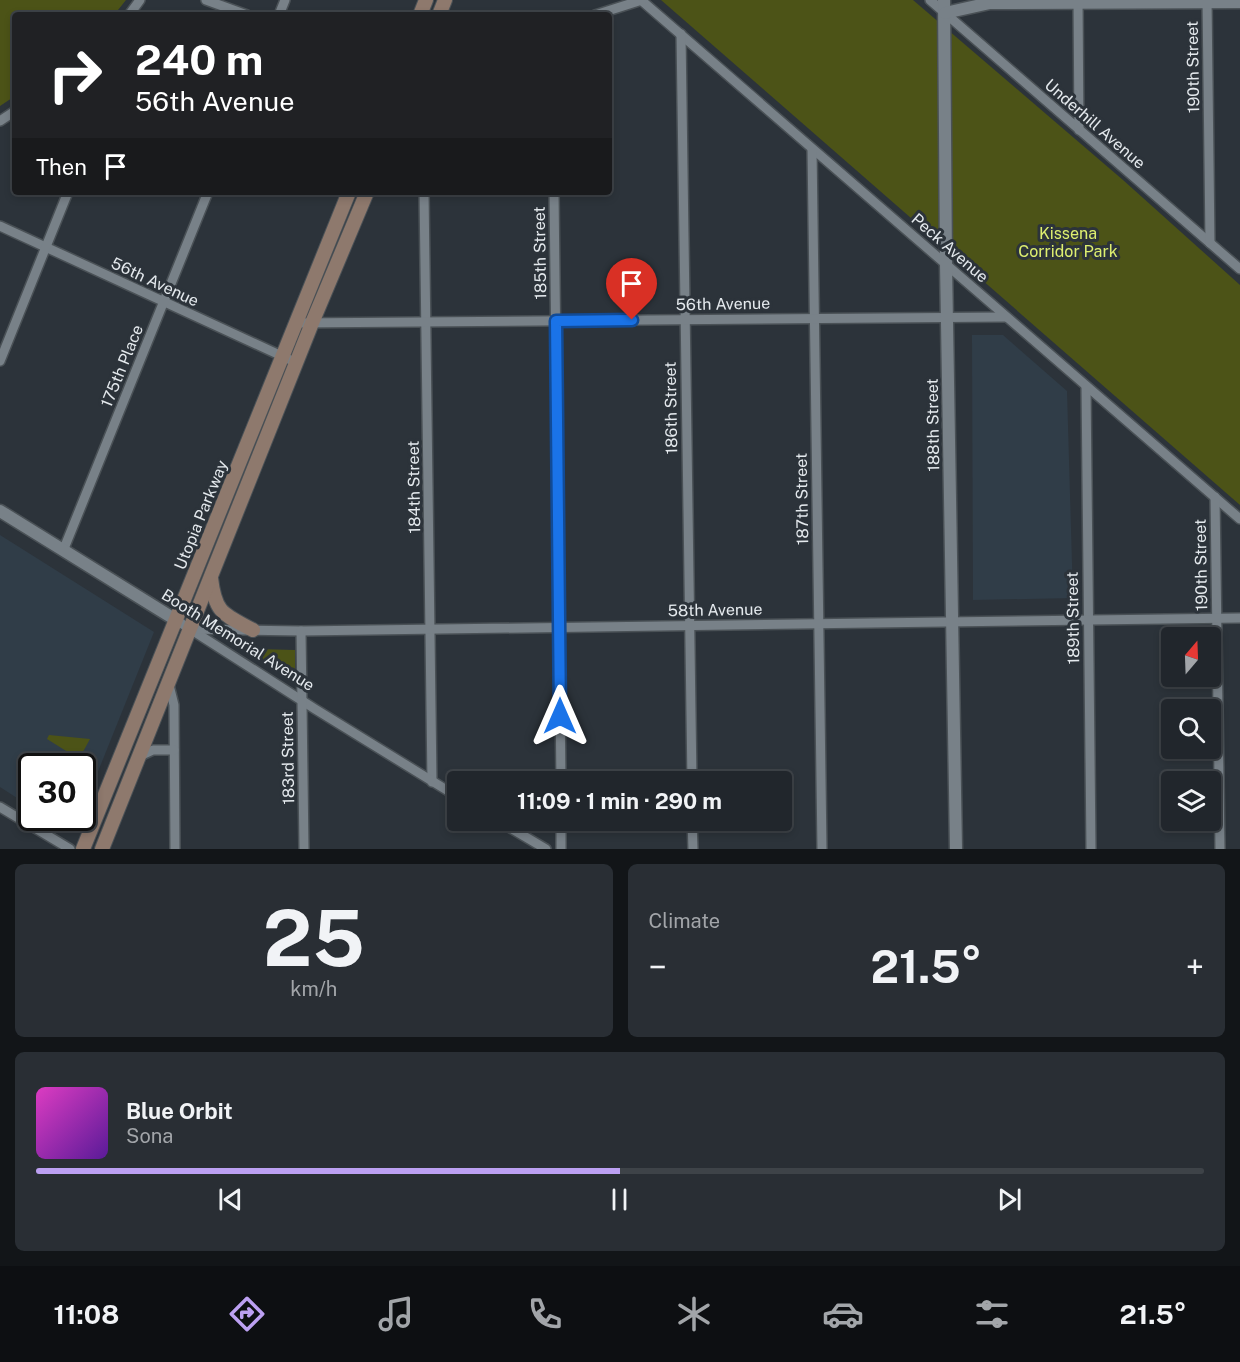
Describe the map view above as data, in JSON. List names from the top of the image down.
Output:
{
  "streets": {
    "main road": ["Utopia Parkway"],
    "street": [
      "190th Street",
      "Underhill Avenue",
      "Peck Avenue",
      "185th Street",
      "56th Avenue",
      "175th Place",
      "186th Street",
      "188th Street",
      "184th Street",
      "187th Street",
      "58th Avenue",
      "189th Street",
      "Booth Memorial Avenue",
      "183rd Street"
    ]
  },
  "crossings": [
    ["190th Street", "Underhill Avenue"],
    ["190th Street", "Peck Avenue"],
    ["190th Street", "58th Avenue"],
    ["Underhill Avenue", "188th Street"],
    ["Peck Avenue", "56th Avenue"],
    ["Peck Avenue", "186th Street"],
    ["Peck Avenue", "188th Street"],
    ["Peck Avenue", "187th Street"],
    ["Peck Avenue", "189th Street"],
    ["185th Street", "56th Avenue"],
    ["185th Street", "58th Avenue"],
    ["56th Avenue", "175th Place"],
    ["56th Avenue", "186th Street"],
    ["56th Avenue", "188th Street"],
    ["56th Avenue", "184th Street"],
    ["56th Avenue", "187th Street"],
    ["56th Avenue", "Utopia Parkway"],
    ["175th Place", "Booth Memorial Avenue"],
    ["186th Street", "58th Avenue"],
    ["188th Street", "58th Avenue"],
    ["184th Street", "58th Avenue"],
    ["184th Street", "Booth Memorial Avenue"],
    ["187th Street", "58th Avenue"],
    ["Utopia Parkway", "58th Avenue"],
    ["Utopia Parkway", "Booth Memorial Avenue"],
    ["58th Avenue", "189th Street"],
    ["58th Avenue", "Booth Memorial Avenue"],
    ["58th Avenue", "183rd Street"],
    ["Booth Memorial Avenue", "183rd Street"]
  ],
  "parks": ["Kissena Corridor Park"],
  "north": "top",
  "page": {
    "turn": ["240 m", "56th Avenue"],
    "then": "Then",
    "limit": "30",
    "trip": "11:09 · 1 min · 290 m",
    "tile": [
      ["25", "km/h"],
      "Climate"
    ],
    "heat": ["−", "21.5°", "+"],
    "song": ["Blue Orbit", "Sona"],
    "tabs": ["11:08", "21.5°"]
  }
}
